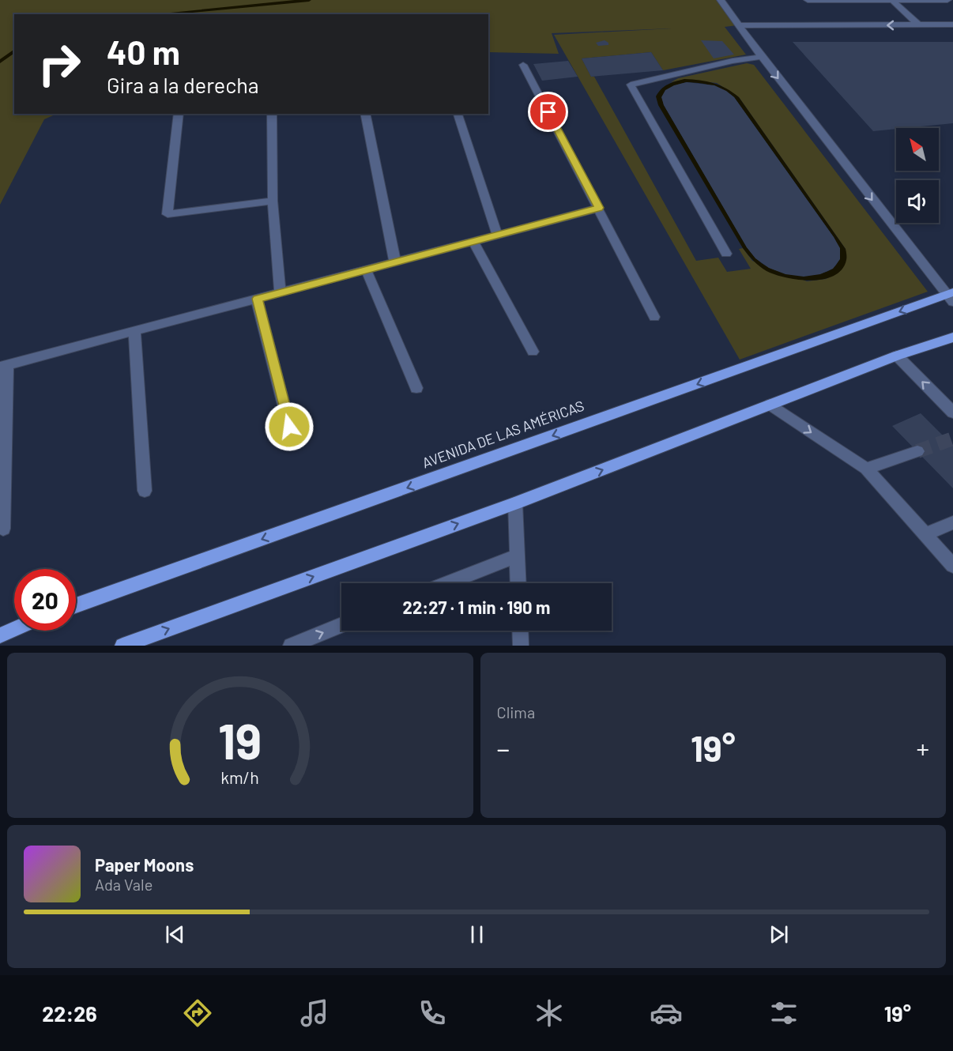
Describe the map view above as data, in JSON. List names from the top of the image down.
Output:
{
  "streets": {
    "main road": ["AVENIDA DE LAS AMÉRICAS"]
  },
  "north": "top left",
  "page": {
    "turn": ["40 m", "Gira a la derecha"],
    "limit": "20",
    "trip": "22:27 · 1 min · 190 m",
    "tile": "Clima",
    "heat": ["−", "19°", "+"],
    "song": ["Paper Moons", "Ada Vale"],
    "tabs": ["22:26", "19°"],
    "gauge": ["19", "km/h"]
  }
}
